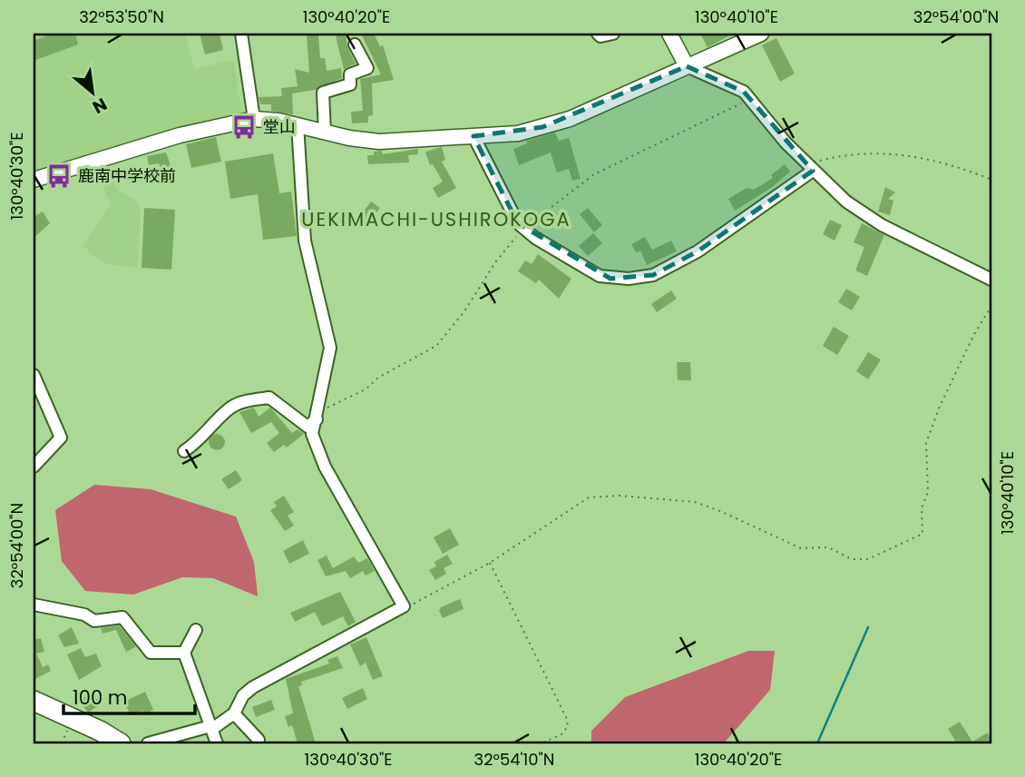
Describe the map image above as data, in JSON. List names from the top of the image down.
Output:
{
  "districts": ["UEKIMACHI-USHIROKOGA"],
  "places": {
    "bus stop": ["堂山", "鹿南中学校前"]
  },
  "scale_bar": "100 m",
  "north": "bottom right",
  "coordinates": [
    "32°53'50\"N",
    "130°40'20\"E",
    "130°40'10\"E",
    "32°54'00\"N",
    "130°40'30\"E",
    "32°54'10\"N"
  ]
}
